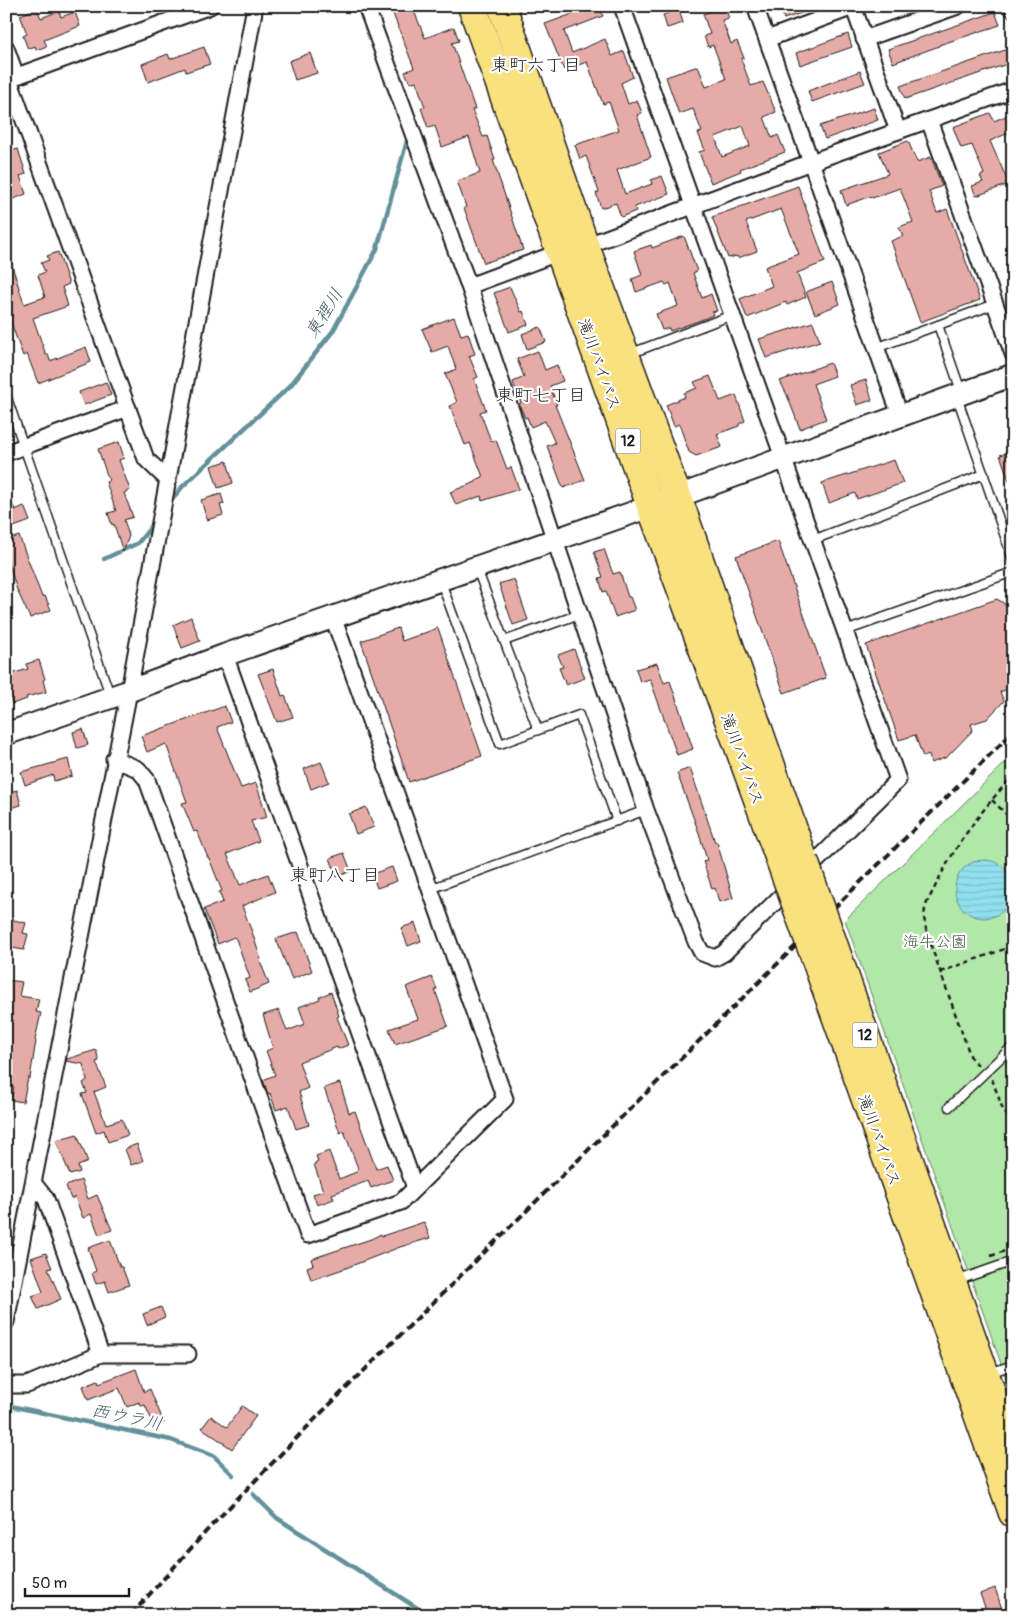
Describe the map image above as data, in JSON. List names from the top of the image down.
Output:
{
  "streets": {
    "highway": ["滝川バイパス", "12"]
  },
  "districts": ["東町六丁目", "東町七丁目", "東町八丁目"],
  "water": ["東裡川", "西ウラ川"],
  "parks": ["海牛公園"],
  "scale_bar": "50 m"
}
